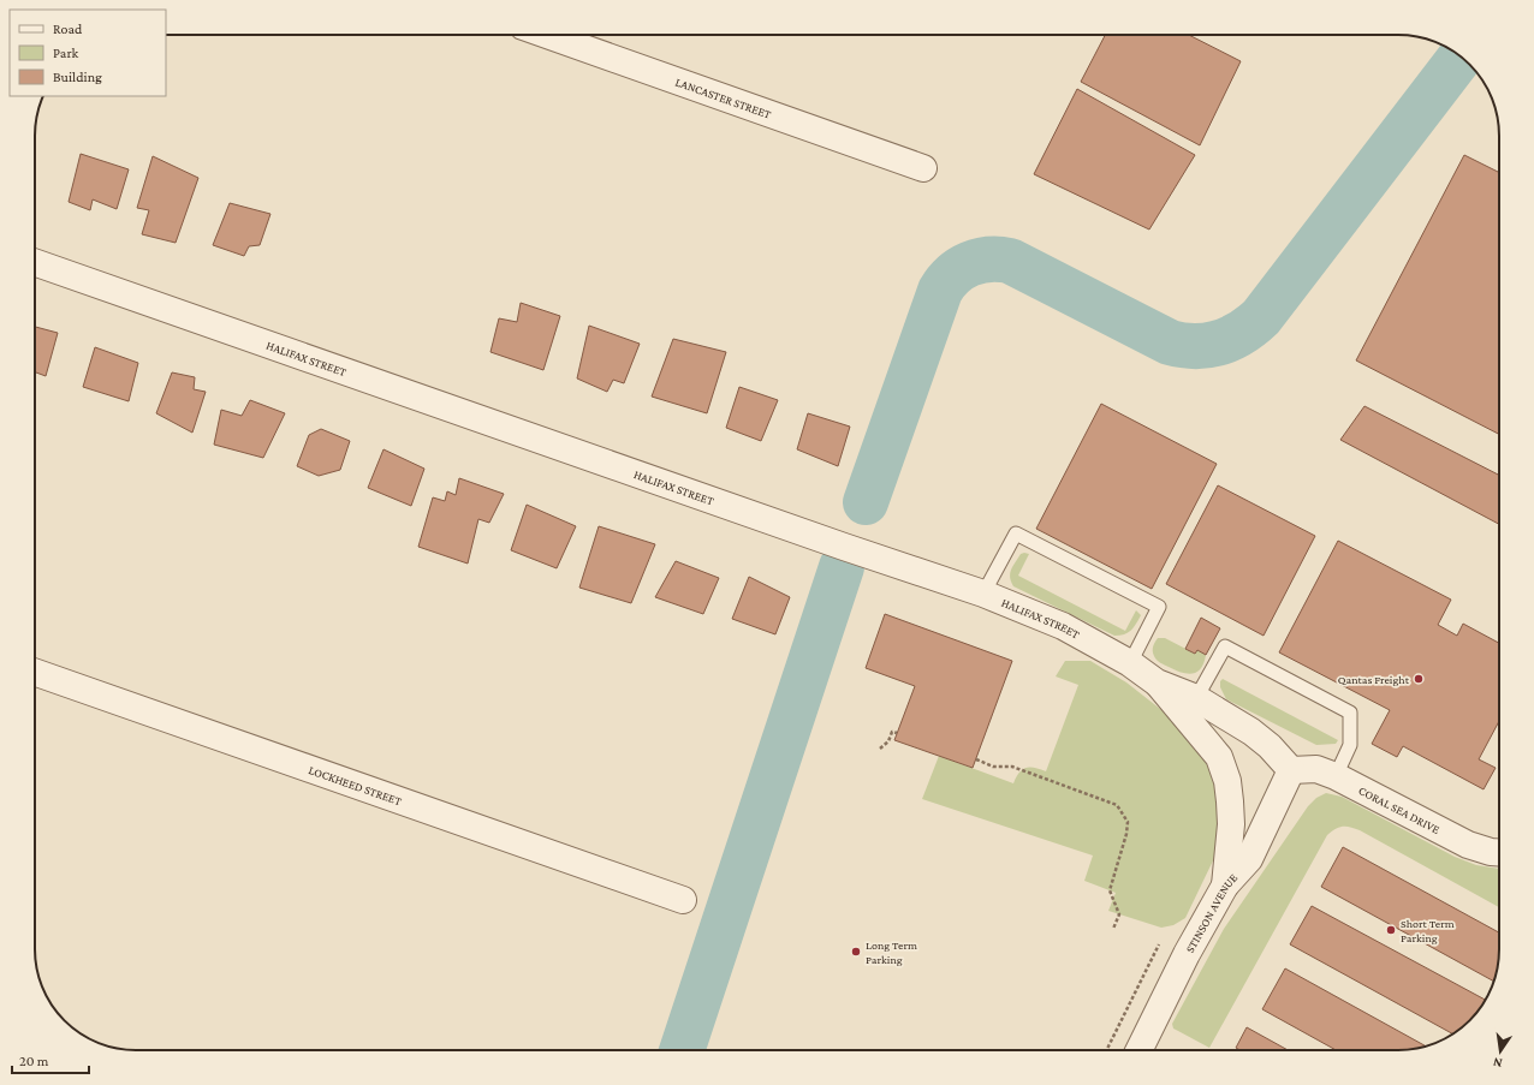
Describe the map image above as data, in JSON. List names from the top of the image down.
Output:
{
  "streets": {
    "street": [
      "LANCASTER STREET",
      "HALIFAX STREET",
      "LOCKHEED STREET",
      "CORAL SEA DRIVE",
      "STINSON AVENUE"
    ]
  },
  "crossings": [
    ["HALIFAX STREET", "CORAL SEA DRIVE"],
    ["HALIFAX STREET", "STINSON AVENUE"],
    ["CORAL SEA DRIVE", "STINSON AVENUE"]
  ],
  "places": ["Qantas Freight", "Short Term Parking", "Long Term Parking"],
  "legend": ["Road", "Park", "Building"],
  "scale_bar": "20 m",
  "north": "bottom"
}
